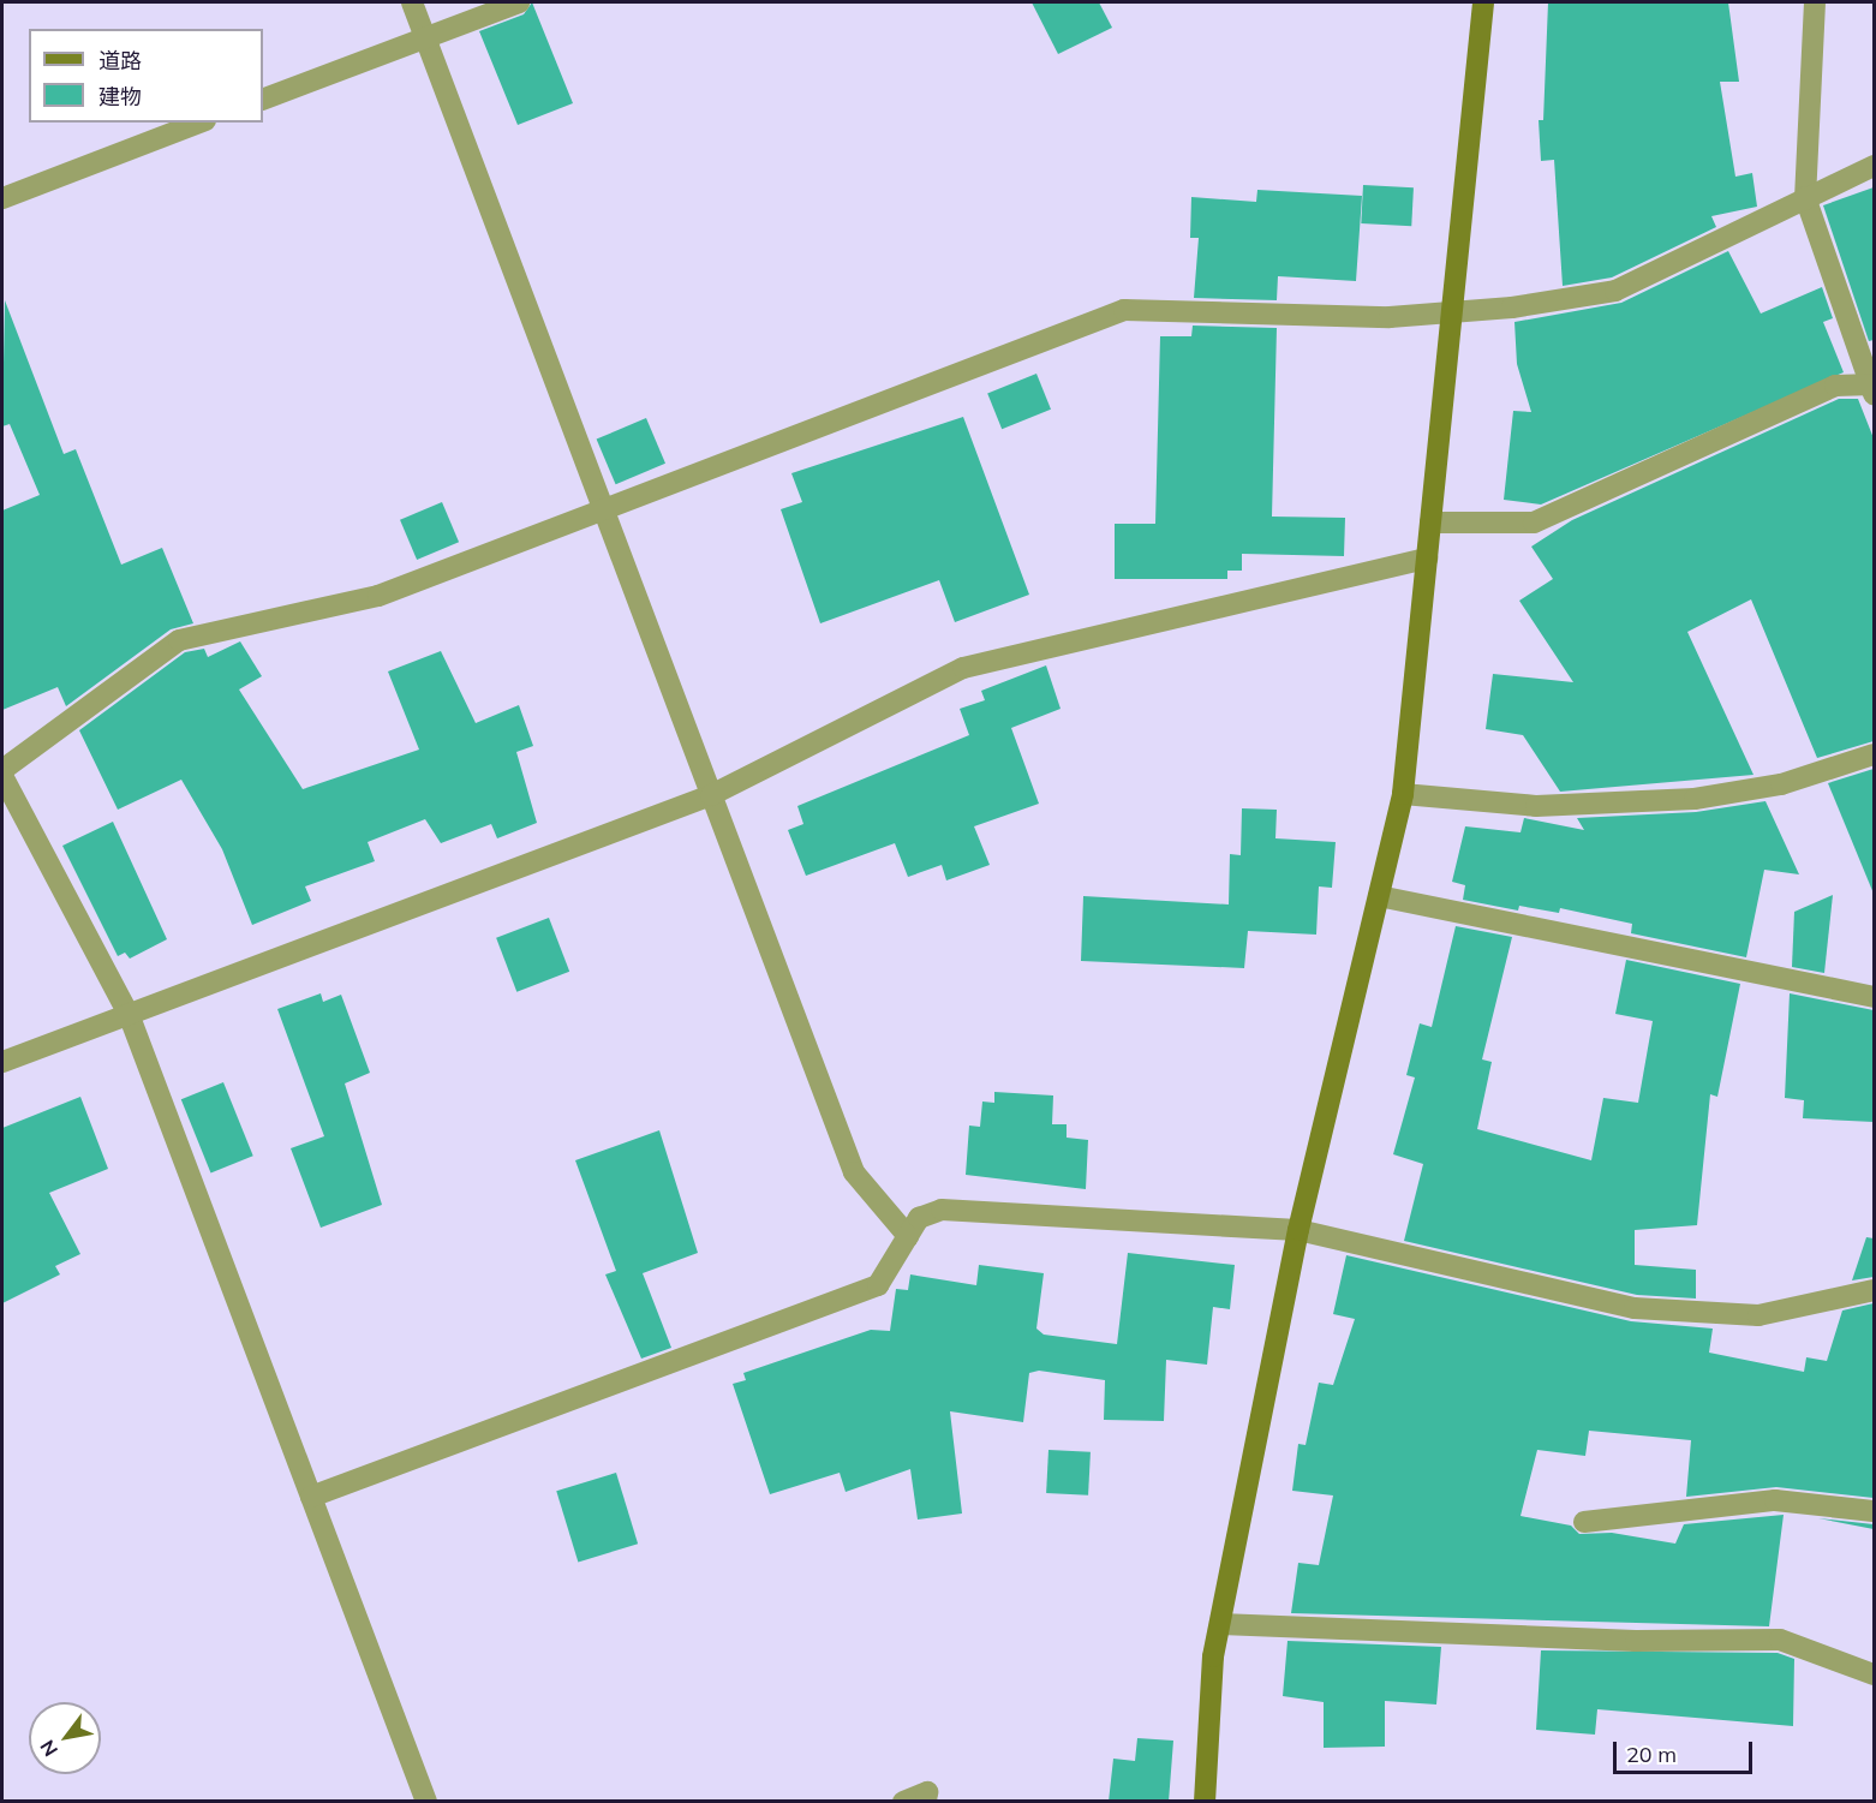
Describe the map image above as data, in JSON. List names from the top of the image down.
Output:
{
  "legend": ["道路", "建物"],
  "scale_bar": "20 m",
  "north": "bottom left"
}
